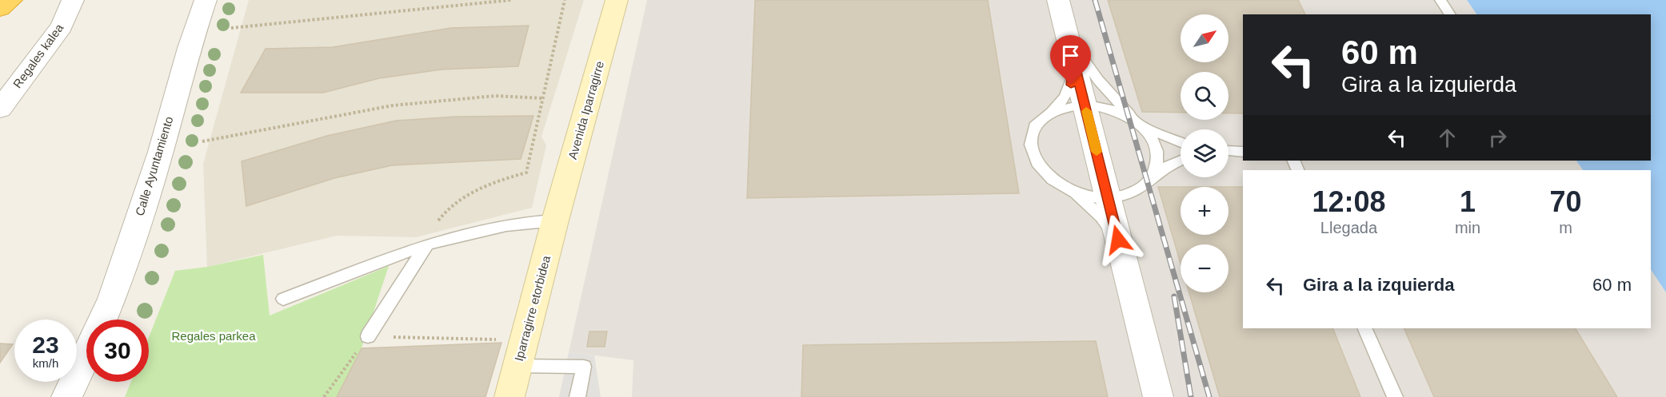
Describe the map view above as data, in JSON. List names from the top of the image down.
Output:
{
  "streets": {
    "street": [
      "Regales kalea",
      "Avenida Iparragirre",
      "Calle Ayuntamiento",
      "Iparragirre etorbidea"
    ]
  },
  "crossings": [
    ["Avenida Iparragirre", "Iparragirre etorbidea"]
  ],
  "parks": ["Regales parkea"],
  "north": "top right",
  "page": {
    "map_buttons": ["+", "−"],
    "turn": ["60 m", "Gira a la izquierda"],
    "eta": [
      "12:08",
      "Llegada",
      "1",
      "min",
      "70",
      "m"
    ],
    "list": [
      {
        "name": "Gira a la izquierda",
        "value": "60 m"
      }
    ],
    "speed": "23 km/h",
    "limit": "30"
  }
}
